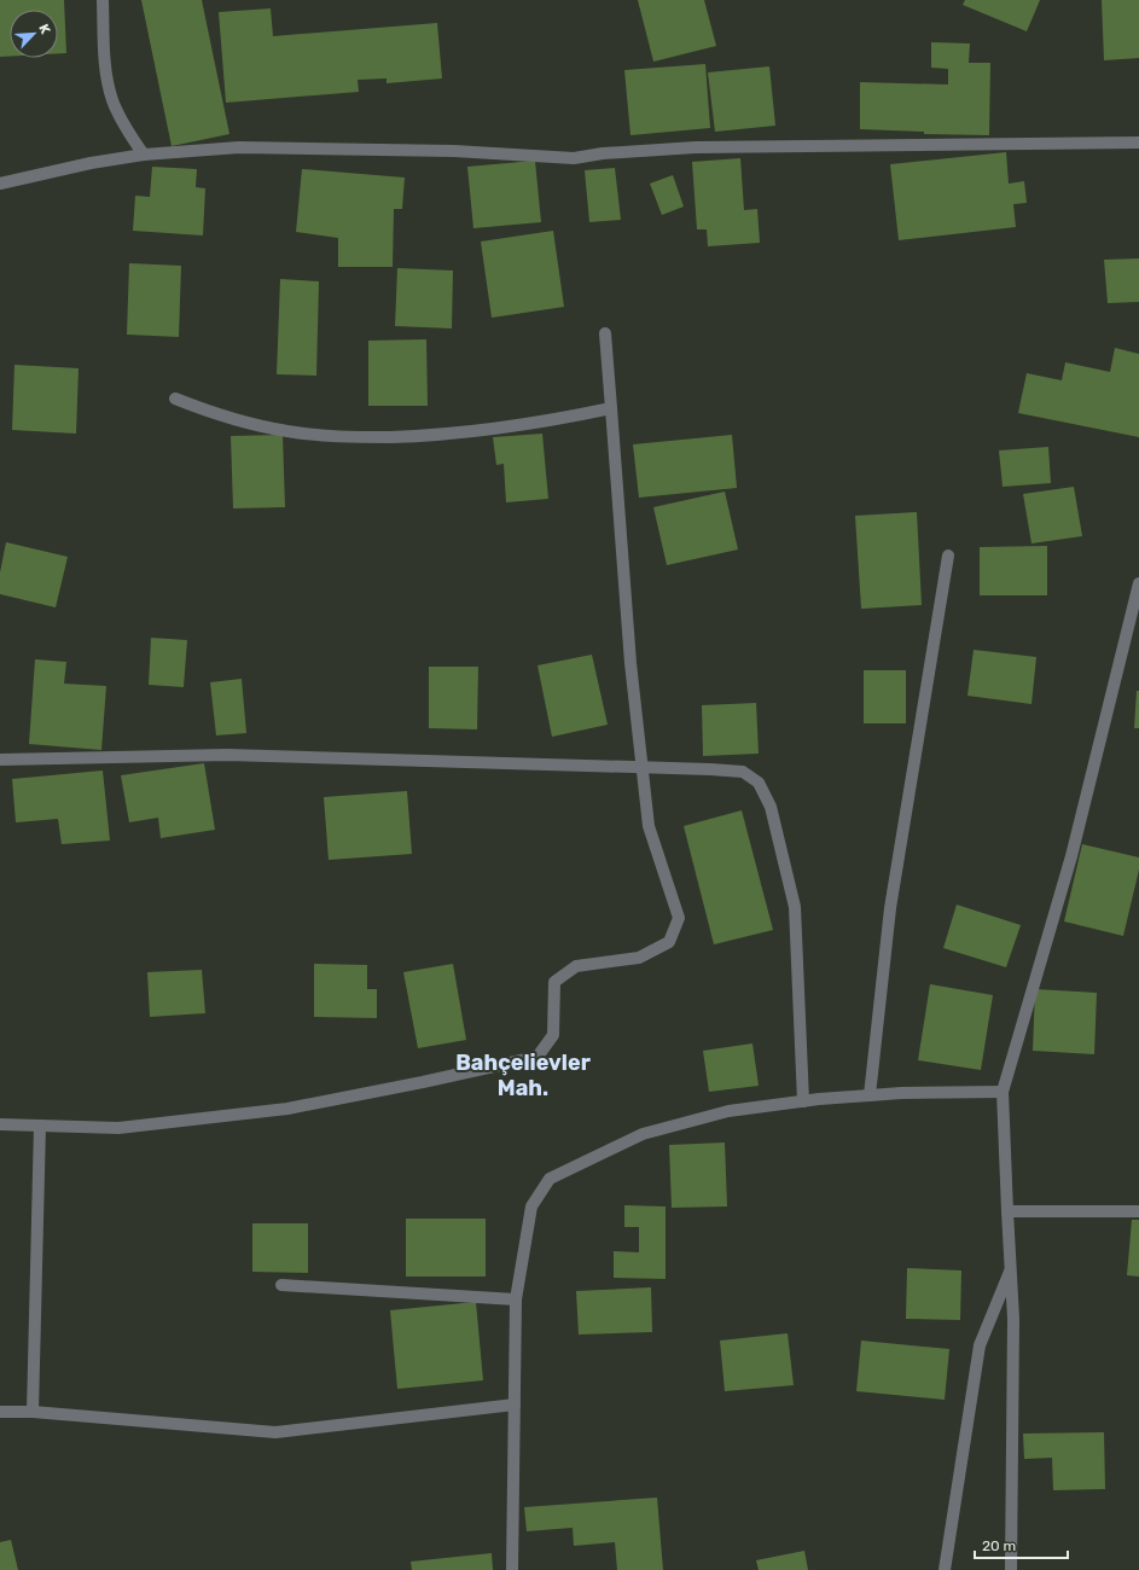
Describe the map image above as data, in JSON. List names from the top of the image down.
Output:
{
  "districts": ["Bahçelievler Mah."],
  "scale_bar": "20 m",
  "north": "top right"
}
